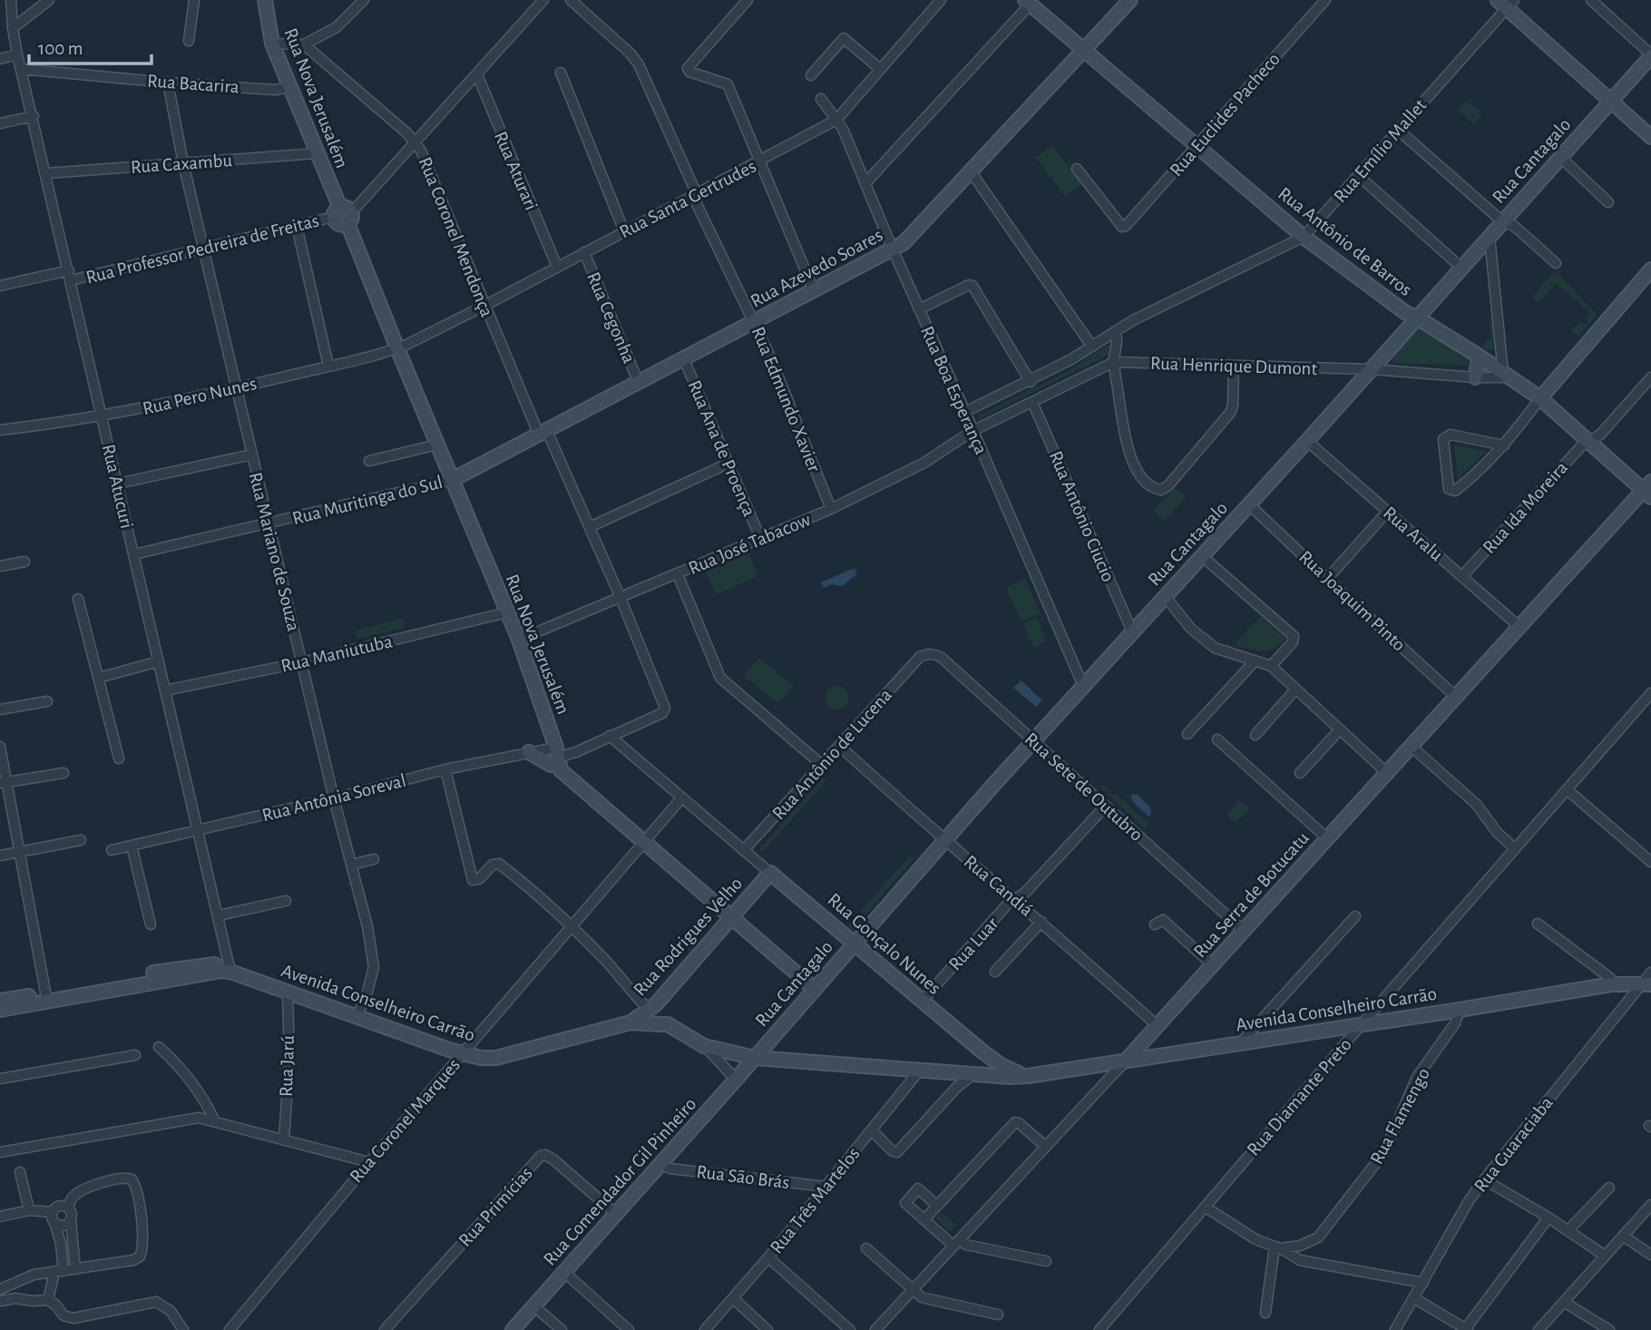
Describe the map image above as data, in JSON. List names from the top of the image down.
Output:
{
  "streets": {
    "street": [
      "Rua Bacarira",
      "Rua Nova Jerusalém",
      "Rua Euclides Pacheco",
      "Rua Emílio Mallet",
      "Rua Cantagalo",
      "Rua Caxambu",
      "Rua Aturari",
      "Rua Santa Gertrudes",
      "Rua Coronel Mendonça",
      "Rua Antônio de Barros",
      "Rua Professor Pedreira de Freitas",
      "Rua Azevedo Soares",
      "Rua Cegonha",
      "Rua Henrique Dumont",
      "Rua Boa Esperança",
      "Rua Pero Nunes",
      "Rua Edmundo Xavier",
      "Rua Ana de Proença",
      "Rua Atucuri",
      "Rua Muritinga do Sul",
      "Rua Ida Moreira",
      "Rua Antônio Ciucio",
      "Rua Aralu",
      "Rua José Tabacow",
      "Rua Mariano de Souza",
      "Rua Joaquim Pinto",
      "Rua Maniutuba",
      "Rua Antônio de Lucena",
      "Rua Sete de Outubro",
      "Rua Antônia Soreval",
      "Rua Candiá",
      "Rua Serra de Botucatu",
      "Rua Rodrigues Velho",
      "Rua Gonçalo Nunes",
      "Rua Luar",
      "Avenida Conselheiro Carrão",
      "Rua Jarú",
      "Rua Diamante Preto",
      "Rua Flamengo",
      "Rua Coronel Marques",
      "Rua Guaraciaba",
      "Rua São Brás",
      "Rua Comendador Gil Pinheiro",
      "Rua Três Martelos",
      "Rua Primícias"
    ]
  },
  "crossings": [
    ["Rua Bacarira", "Rua Nova Jerusalém"],
    ["Rua Bacarira", "Rua Atucuri"],
    ["Rua Bacarira", "Rua Mariano de Souza"],
    ["Rua Nova Jerusalém", "Rua Cantagalo"],
    ["Rua Nova Jerusalém", "Rua Caxambu"],
    ["Rua Nova Jerusalém", "Rua Santa Gertrudes"],
    ["Rua Nova Jerusalém", "Rua Coronel Mendonça"],
    ["Rua Nova Jerusalém", "Rua Professor Pedreira de Freitas"],
    ["Rua Nova Jerusalém", "Rua Azevedo Soares"],
    ["Rua Nova Jerusalém", "Rua Pero Nunes"],
    ["Rua Nova Jerusalém", "Rua Muritinga do Sul"],
    ["Rua Nova Jerusalém", "Rua José Tabacow"],
    ["Rua Nova Jerusalém", "Rua Maniutuba"],
    ["Rua Nova Jerusalém", "Rua Rodrigues Velho"],
    ["Rua Nova Jerusalém", "Rua Coronel Marques"],
    ["Rua Euclides Pacheco", "Rua Antônio de Barros"],
    ["Rua Emílio Mallet", "Rua Antônio de Barros"],
    ["Rua Cantagalo", "Rua Antônio de Barros"],
    ["Rua Cantagalo", "Rua Henrique Dumont"],
    ["Rua Cantagalo", "Rua Boa Esperança"],
    ["Rua Cantagalo", "Rua Antônio Ciucio"],
    ["Rua Cantagalo", "Rua Aralu"],
    ["Rua Cantagalo", "Rua Joaquim Pinto"],
    ["Rua Cantagalo", "Rua Sete de Outubro"],
    ["Rua Cantagalo", "Rua Candiá"],
    ["Rua Cantagalo", "Rua Gonçalo Nunes"],
    ["Rua Cantagalo", "Avenida Conselheiro Carrão"],
    ["Rua Cantagalo", "Rua Comendador Gil Pinheiro"],
    ["Rua Caxambu", "Rua Atucuri"],
    ["Rua Caxambu", "Rua Mariano de Souza"],
    ["Rua Aturari", "Rua Santa Gertrudes"],
    ["Rua Santa Gertrudes", "Rua Coronel Mendonça"],
    ["Rua Santa Gertrudes", "Rua Cegonha"],
    ["Rua Santa Gertrudes", "Rua Boa Esperança"],
    ["Rua Santa Gertrudes", "Rua Pero Nunes"],
    ["Rua Santa Gertrudes", "Rua Edmundo Xavier"],
    ["Rua Coronel Mendonça", "Rua Azevedo Soares"],
    ["Rua Coronel Mendonça", "Rua José Tabacow"],
    ["Rua Coronel Mendonça", "Rua Gonçalo Nunes"],
    ["Rua Antônio de Barros", "Rua Azevedo Soares"],
    ["Rua Antônio de Barros", "Rua Henrique Dumont"],
    ["Rua Antônio de Barros", "Rua Ida Moreira"],
    ["Rua Antônio de Barros", "Rua Serra de Botucatu"],
    ["Rua Professor Pedreira de Freitas", "Rua Atucuri"],
    ["Rua Professor Pedreira de Freitas", "Rua Mariano de Souza"],
    ["Rua Azevedo Soares", "Rua Cegonha"],
    ["Rua Azevedo Soares", "Rua Boa Esperança"],
    ["Rua Azevedo Soares", "Rua Edmundo Xavier"],
    ["Rua Azevedo Soares", "Rua Ana de Proença"],
    ["Rua Azevedo Soares", "Rua Muritinga do Sul"],
    ["Rua Henrique Dumont", "Rua Boa Esperança"],
    ["Rua Henrique Dumont", "Rua Antônio Ciucio"],
    ["Rua Henrique Dumont", "Rua José Tabacow"],
    ["Rua Boa Esperança", "Rua José Tabacow"],
    ["Rua Pero Nunes", "Rua Atucuri"],
    ["Rua Pero Nunes", "Rua Mariano de Souza"],
    ["Rua Edmundo Xavier", "Rua José Tabacow"],
    ["Rua Ana de Proença", "Rua José Tabacow"],
    ["Rua Atucuri", "Rua Muritinga do Sul"],
    ["Rua Atucuri", "Rua Maniutuba"],
    ["Rua Atucuri", "Rua Antônia Soreval"],
    ["Rua Atucuri", "Avenida Conselheiro Carrão"],
    ["Rua Muritinga do Sul", "Rua Mariano de Souza"],
    ["Rua Ida Moreira", "Rua Aralu"],
    ["Rua Aralu", "Rua Serra de Botucatu"],
    ["Rua Mariano de Souza", "Rua Maniutuba"],
    ["Rua Mariano de Souza", "Rua Antônia Soreval"],
    ["Rua Mariano de Souza", "Avenida Conselheiro Carrão"],
    ["Rua Joaquim Pinto", "Rua Serra de Botucatu"],
    ["Rua Antônio de Lucena", "Rua Sete de Outubro"],
    ["Rua Antônio de Lucena", "Rua Candiá"],
    ["Rua Antônio de Lucena", "Rua Gonçalo Nunes"],
    ["Rua Sete de Outubro", "Rua Serra de Botucatu"],
    ["Rua Sete de Outubro", "Rua Luar"],
    ["Rua Candiá", "Rua Serra de Botucatu"],
    ["Rua Candiá", "Rua Luar"],
    ["Rua Serra de Botucatu", "Avenida Conselheiro Carrão"],
    ["Rua Rodrigues Velho", "Rua Gonçalo Nunes"],
    ["Rua Rodrigues Velho", "Avenida Conselheiro Carrão"],
    ["Rua Gonçalo Nunes", "Rua Luar"],
    ["Rua Gonçalo Nunes", "Rua Coronel Marques"],
    ["Avenida Conselheiro Carrão", "Rua Jarú"],
    ["Avenida Conselheiro Carrão", "Rua Diamante Preto"],
    ["Avenida Conselheiro Carrão", "Rua Flamengo"],
    ["Avenida Conselheiro Carrão", "Rua Coronel Marques"],
    ["Avenida Conselheiro Carrão", "Rua Guaraciaba"],
    ["Avenida Conselheiro Carrão", "Rua Comendador Gil Pinheiro"],
    ["Avenida Conselheiro Carrão", "Rua Três Martelos"],
    ["Rua São Brás", "Rua Comendador Gil Pinheiro"],
    ["Rua São Brás", "Rua Três Martelos"],
    ["Rua Comendador Gil Pinheiro", "Rua Primícias"]
  ],
  "scale_bar": "100 m"
}
